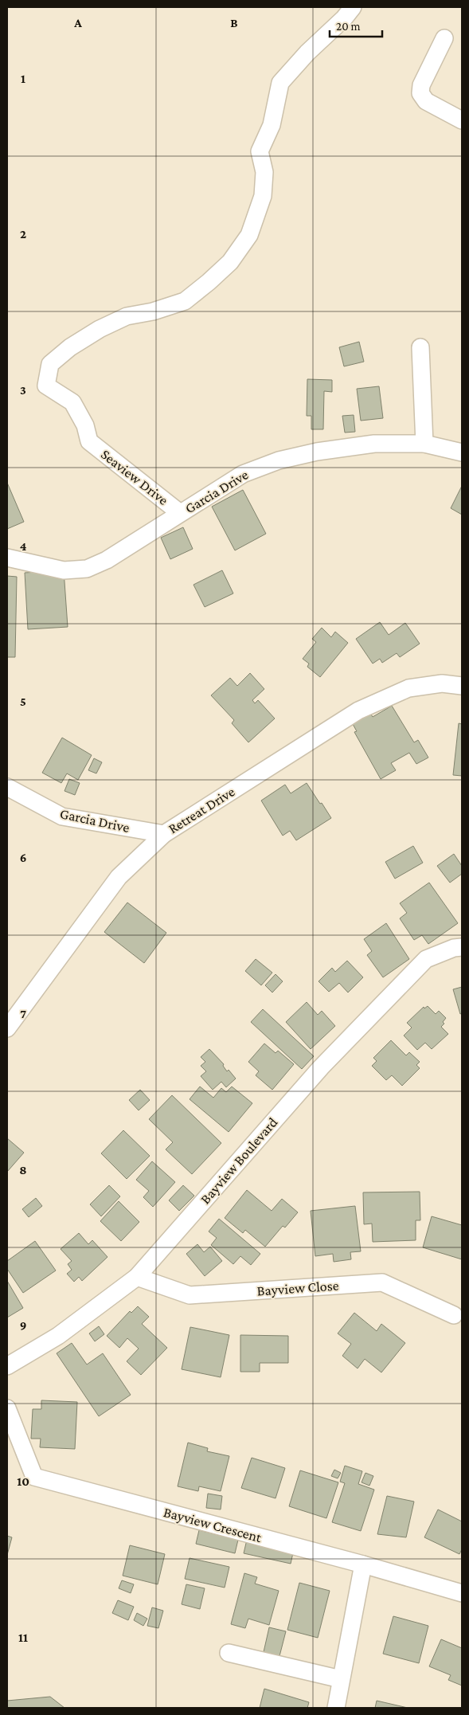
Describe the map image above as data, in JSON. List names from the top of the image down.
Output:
{
  "streets": {
    "street": [
      "Seaview Drive",
      "Garcia Drive",
      "Retreat Drive",
      "Bayview Boulevard",
      "Bayview Close",
      "Bayview Crescent"
    ]
  },
  "crossings": [
    ["Seaview Drive", "Garcia Drive"],
    ["Garcia Drive", "Retreat Drive"],
    ["Bayview Boulevard", "Bayview Close"]
  ],
  "scale_bar": "20 m",
  "grid": {
    "columns": ["A", "B"],
    "rows": [
      "1",
      "2",
      "3",
      "4",
      "5",
      "6",
      "7",
      "8",
      "9",
      "10",
      "11"
    ]
  }
}
